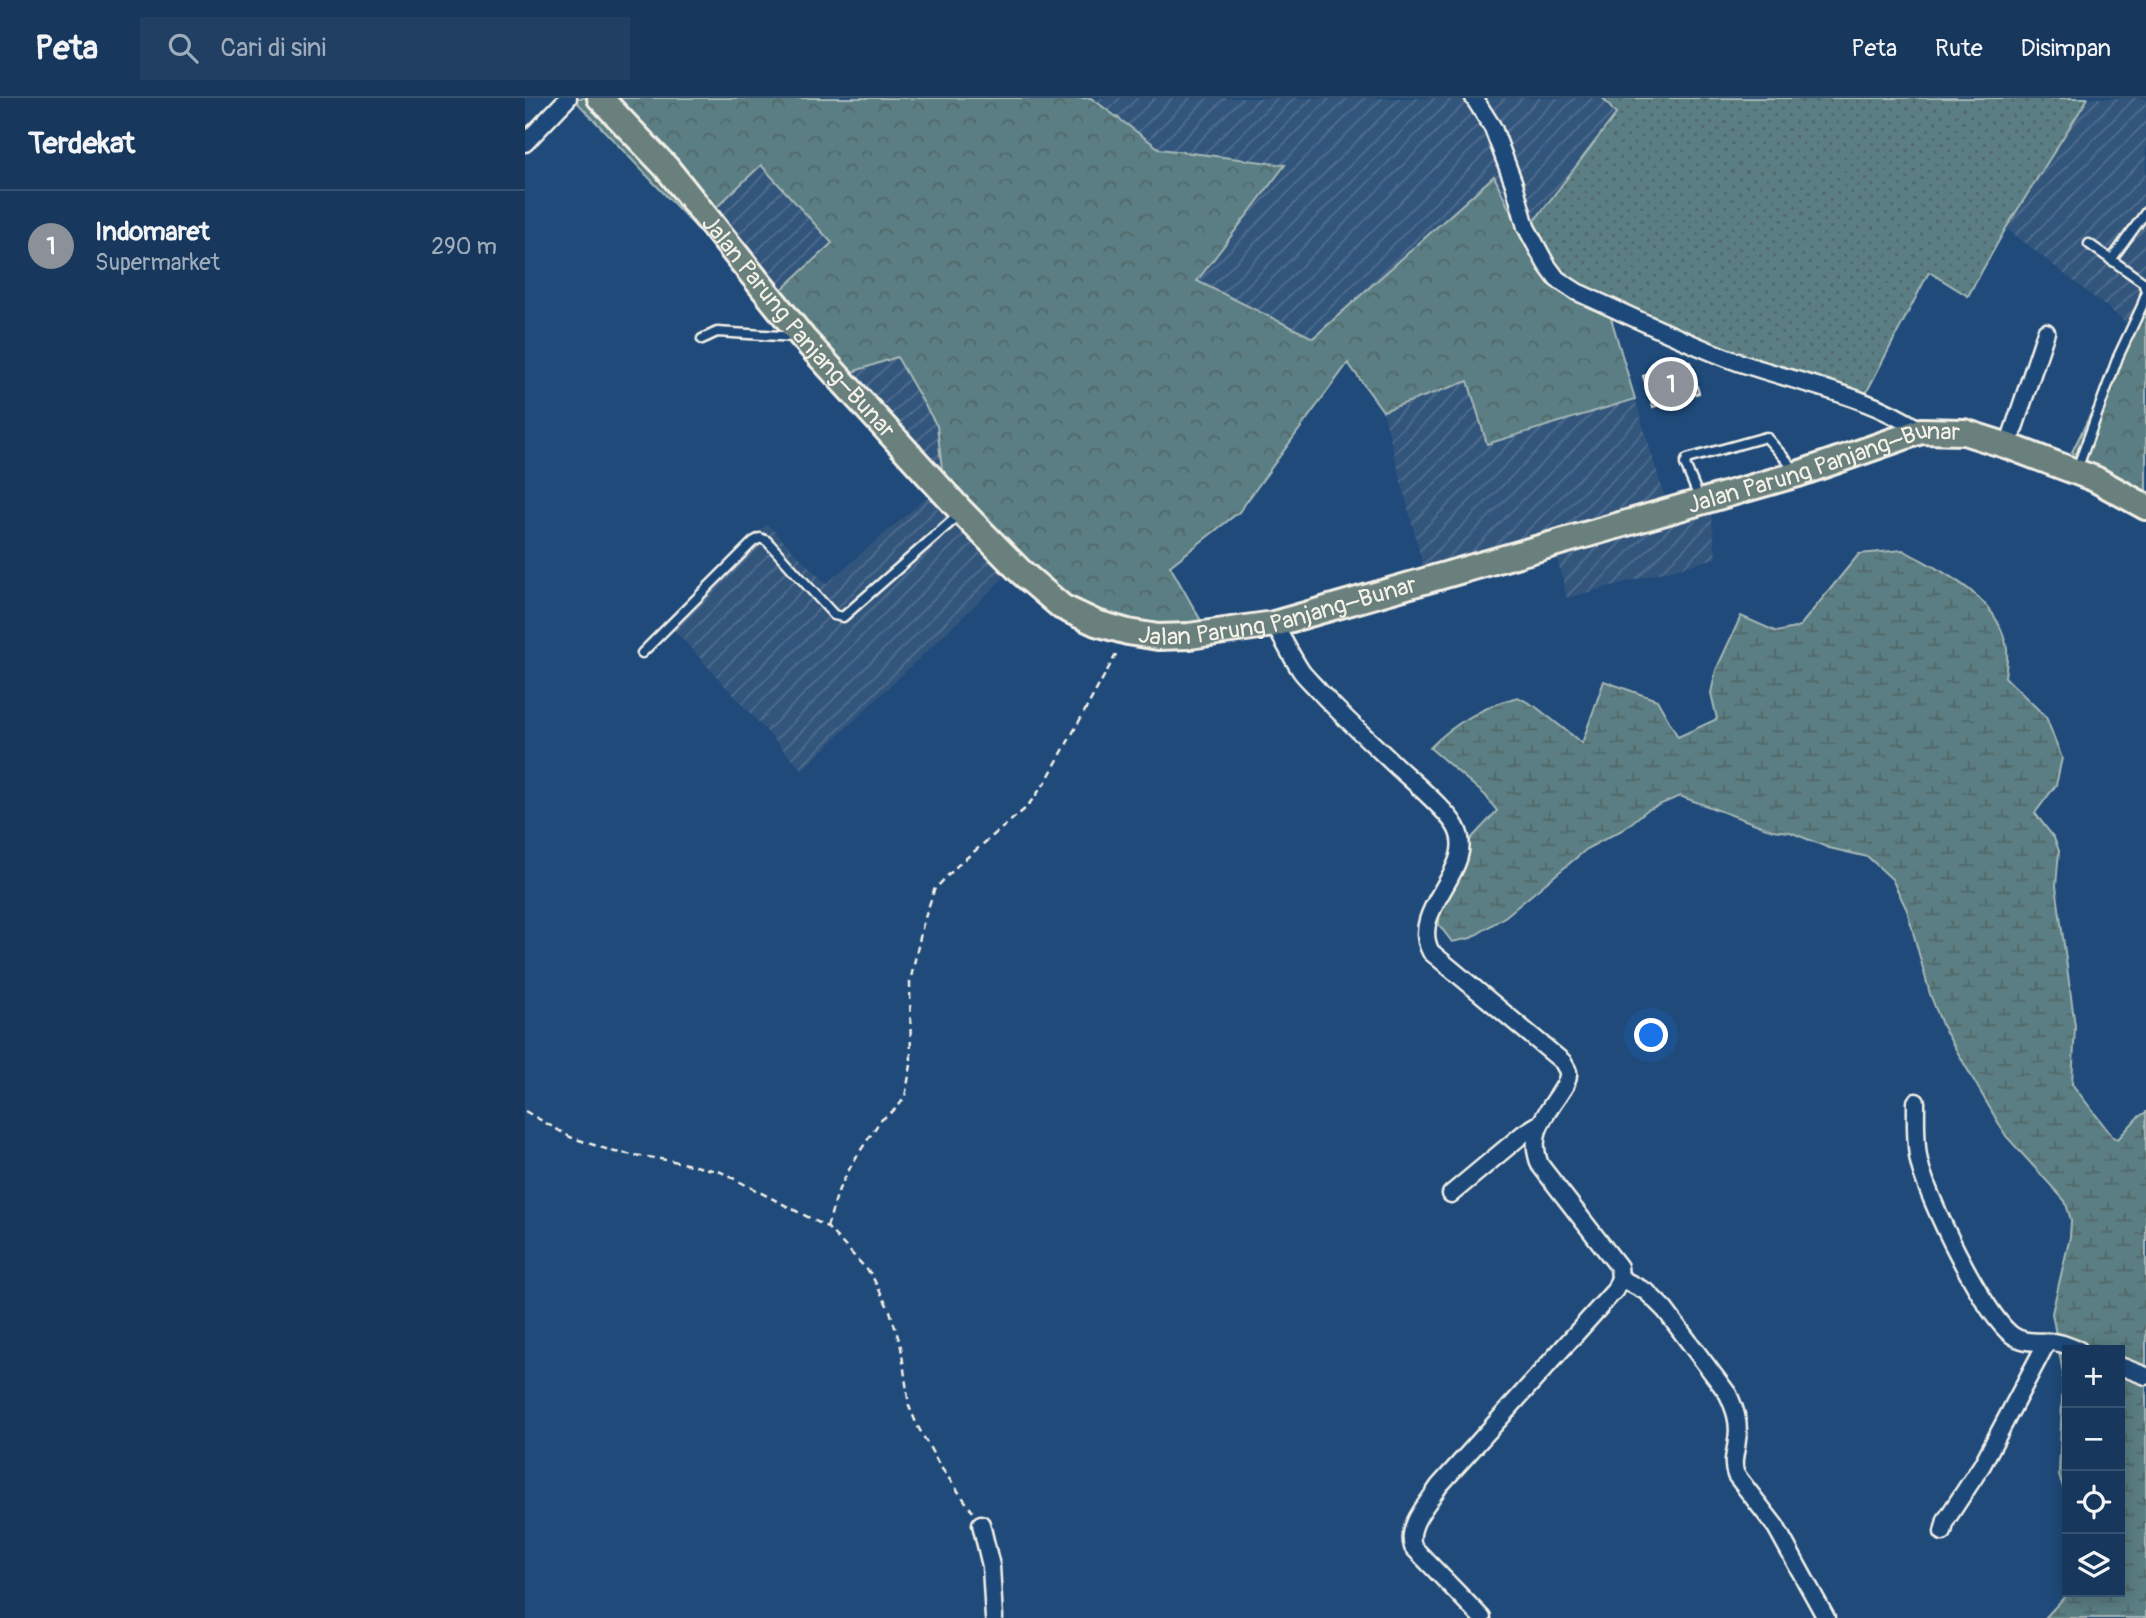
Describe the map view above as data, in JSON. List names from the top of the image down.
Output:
{
  "streets": {
    "main road": ["Jalan Parung Panjang–Bunar"]
  },
  "page": {
    "header": "Peta",
    "search": "Cari di sini",
    "nav": ["Peta", "Rute", "Disimpan"],
    "heading": "Terdekat",
    "list": [
      {
        "mark": "1",
        "name": "Indomaret",
        "note": "Supermarket",
        "value": "290 m"
      }
    ],
    "pins": "1",
    "map_buttons": ["+", "−"]
  }
}
